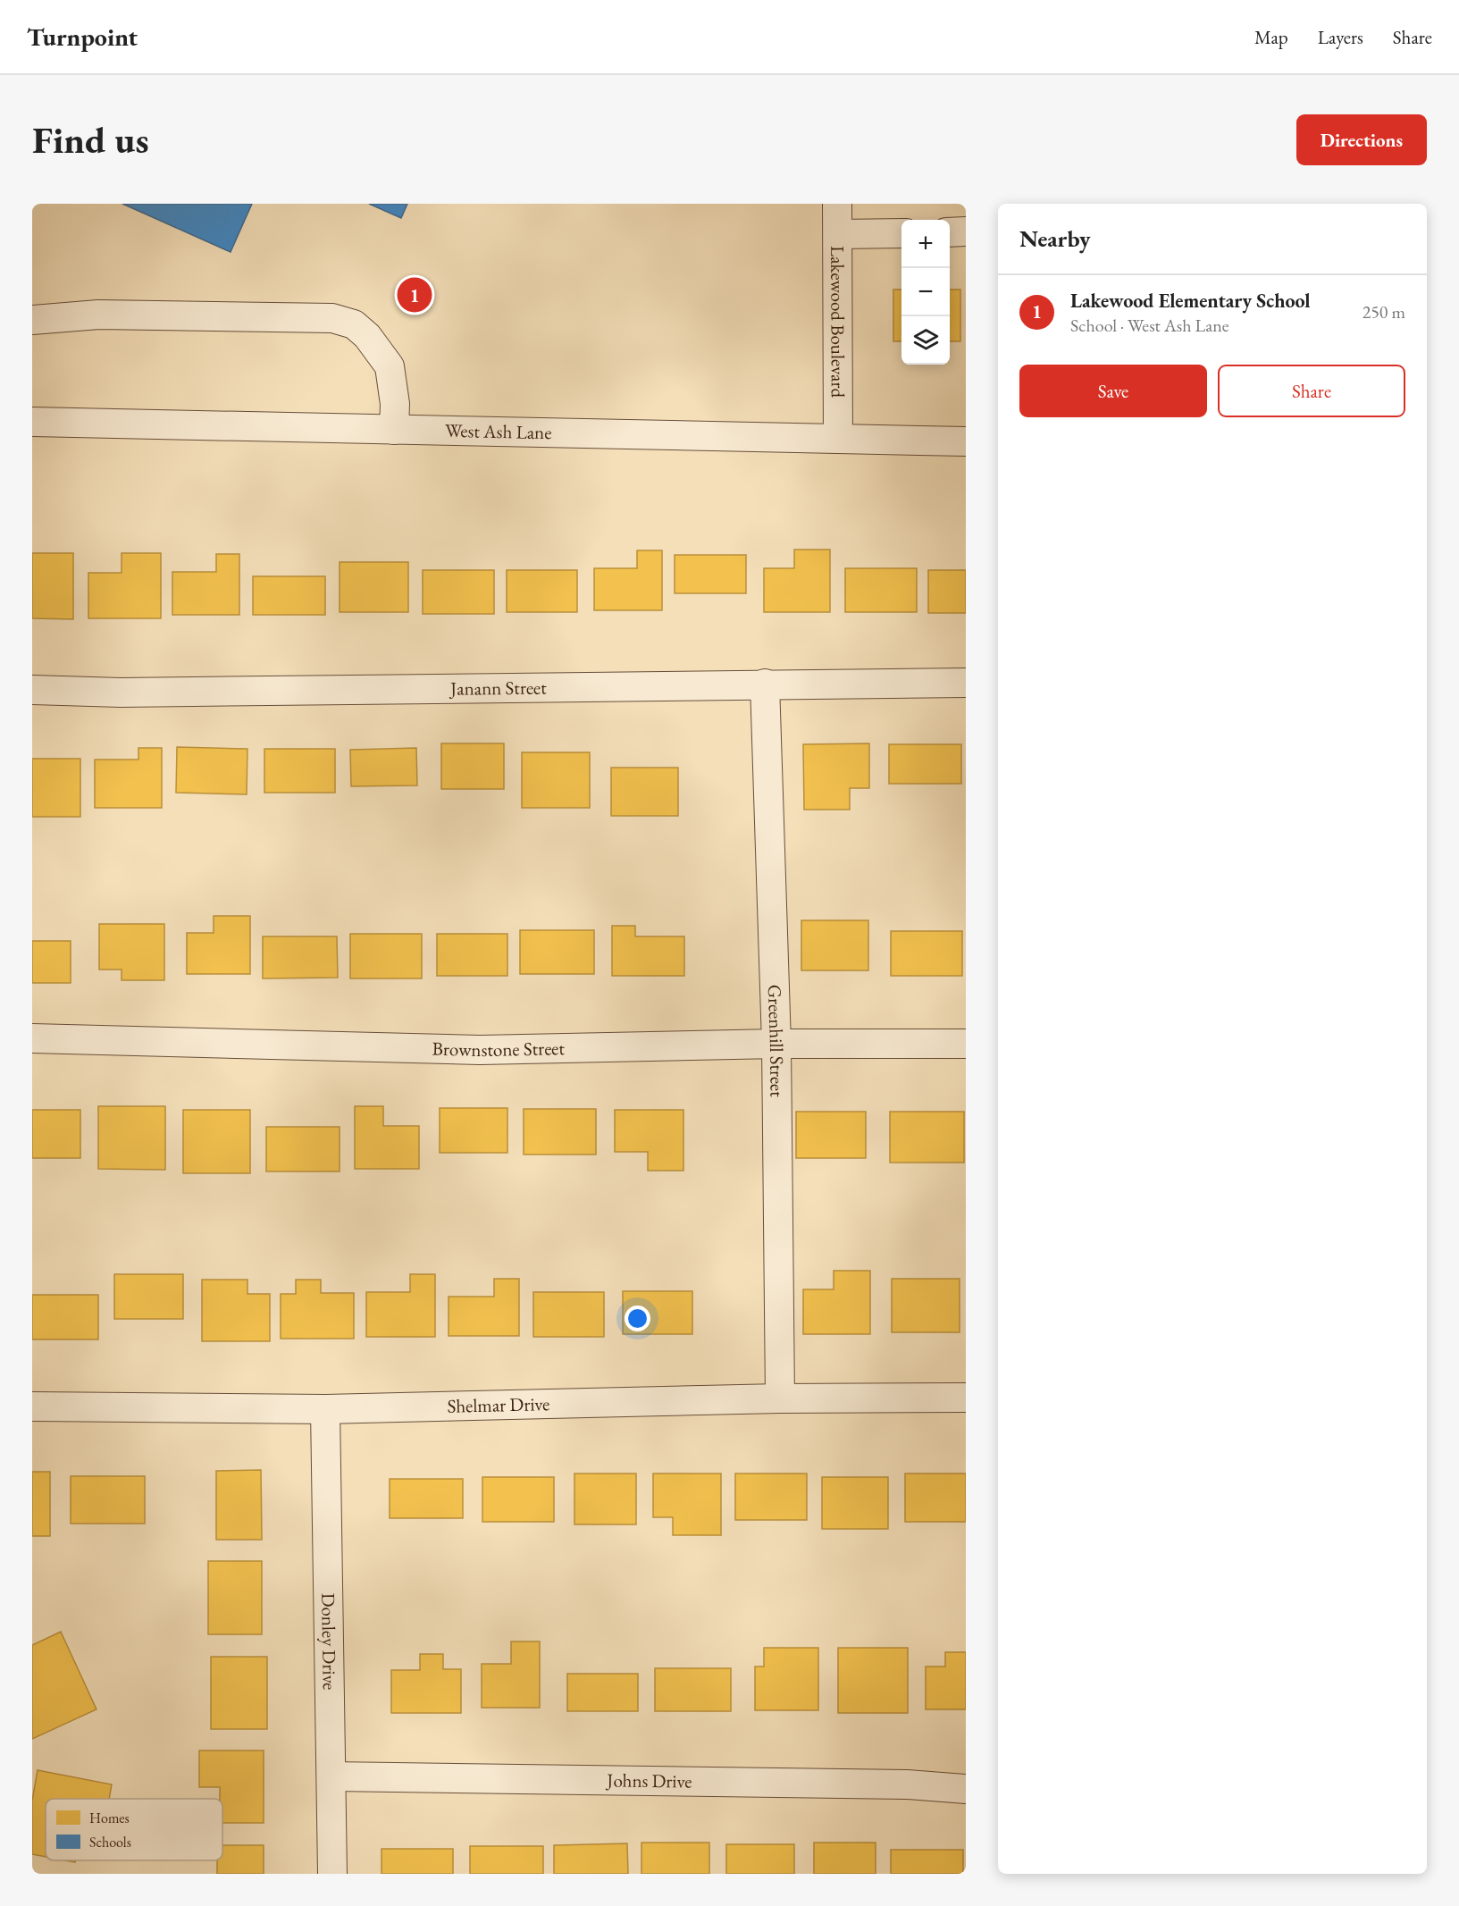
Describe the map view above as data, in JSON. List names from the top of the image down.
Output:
{
  "streets": {
    "street": [
      "Lakewood Boulevard",
      "West Ash Lane",
      "Janann Street",
      "Greenhill Street",
      "Brownstone Street",
      "Shelmar Drive",
      "Donley Drive",
      "Johns Drive"
    ]
  },
  "crossings": [
    ["Lakewood Boulevard", "West Ash Lane"],
    ["Janann Street", "Greenhill Street"],
    ["Greenhill Street", "Brownstone Street"],
    ["Greenhill Street", "Shelmar Drive"],
    ["Shelmar Drive", "Donley Drive"],
    ["Donley Drive", "Johns Drive"]
  ],
  "legend": ["Homes", "Schools"],
  "page": {
    "header": "Turnpoint",
    "nav": ["Map", "Layers", "Share"],
    "buttons": [
      "Directions",
      ["Save", "Share"]
    ],
    "title": "Find us",
    "heading": "Nearby",
    "map_buttons": ["+", "−"],
    "list": [
      {
        "mark": "1",
        "name": "Lakewood Elementary School",
        "note": "School · West Ash Lane",
        "value": "250 m"
      }
    ],
    "pins": "1"
  }
}
